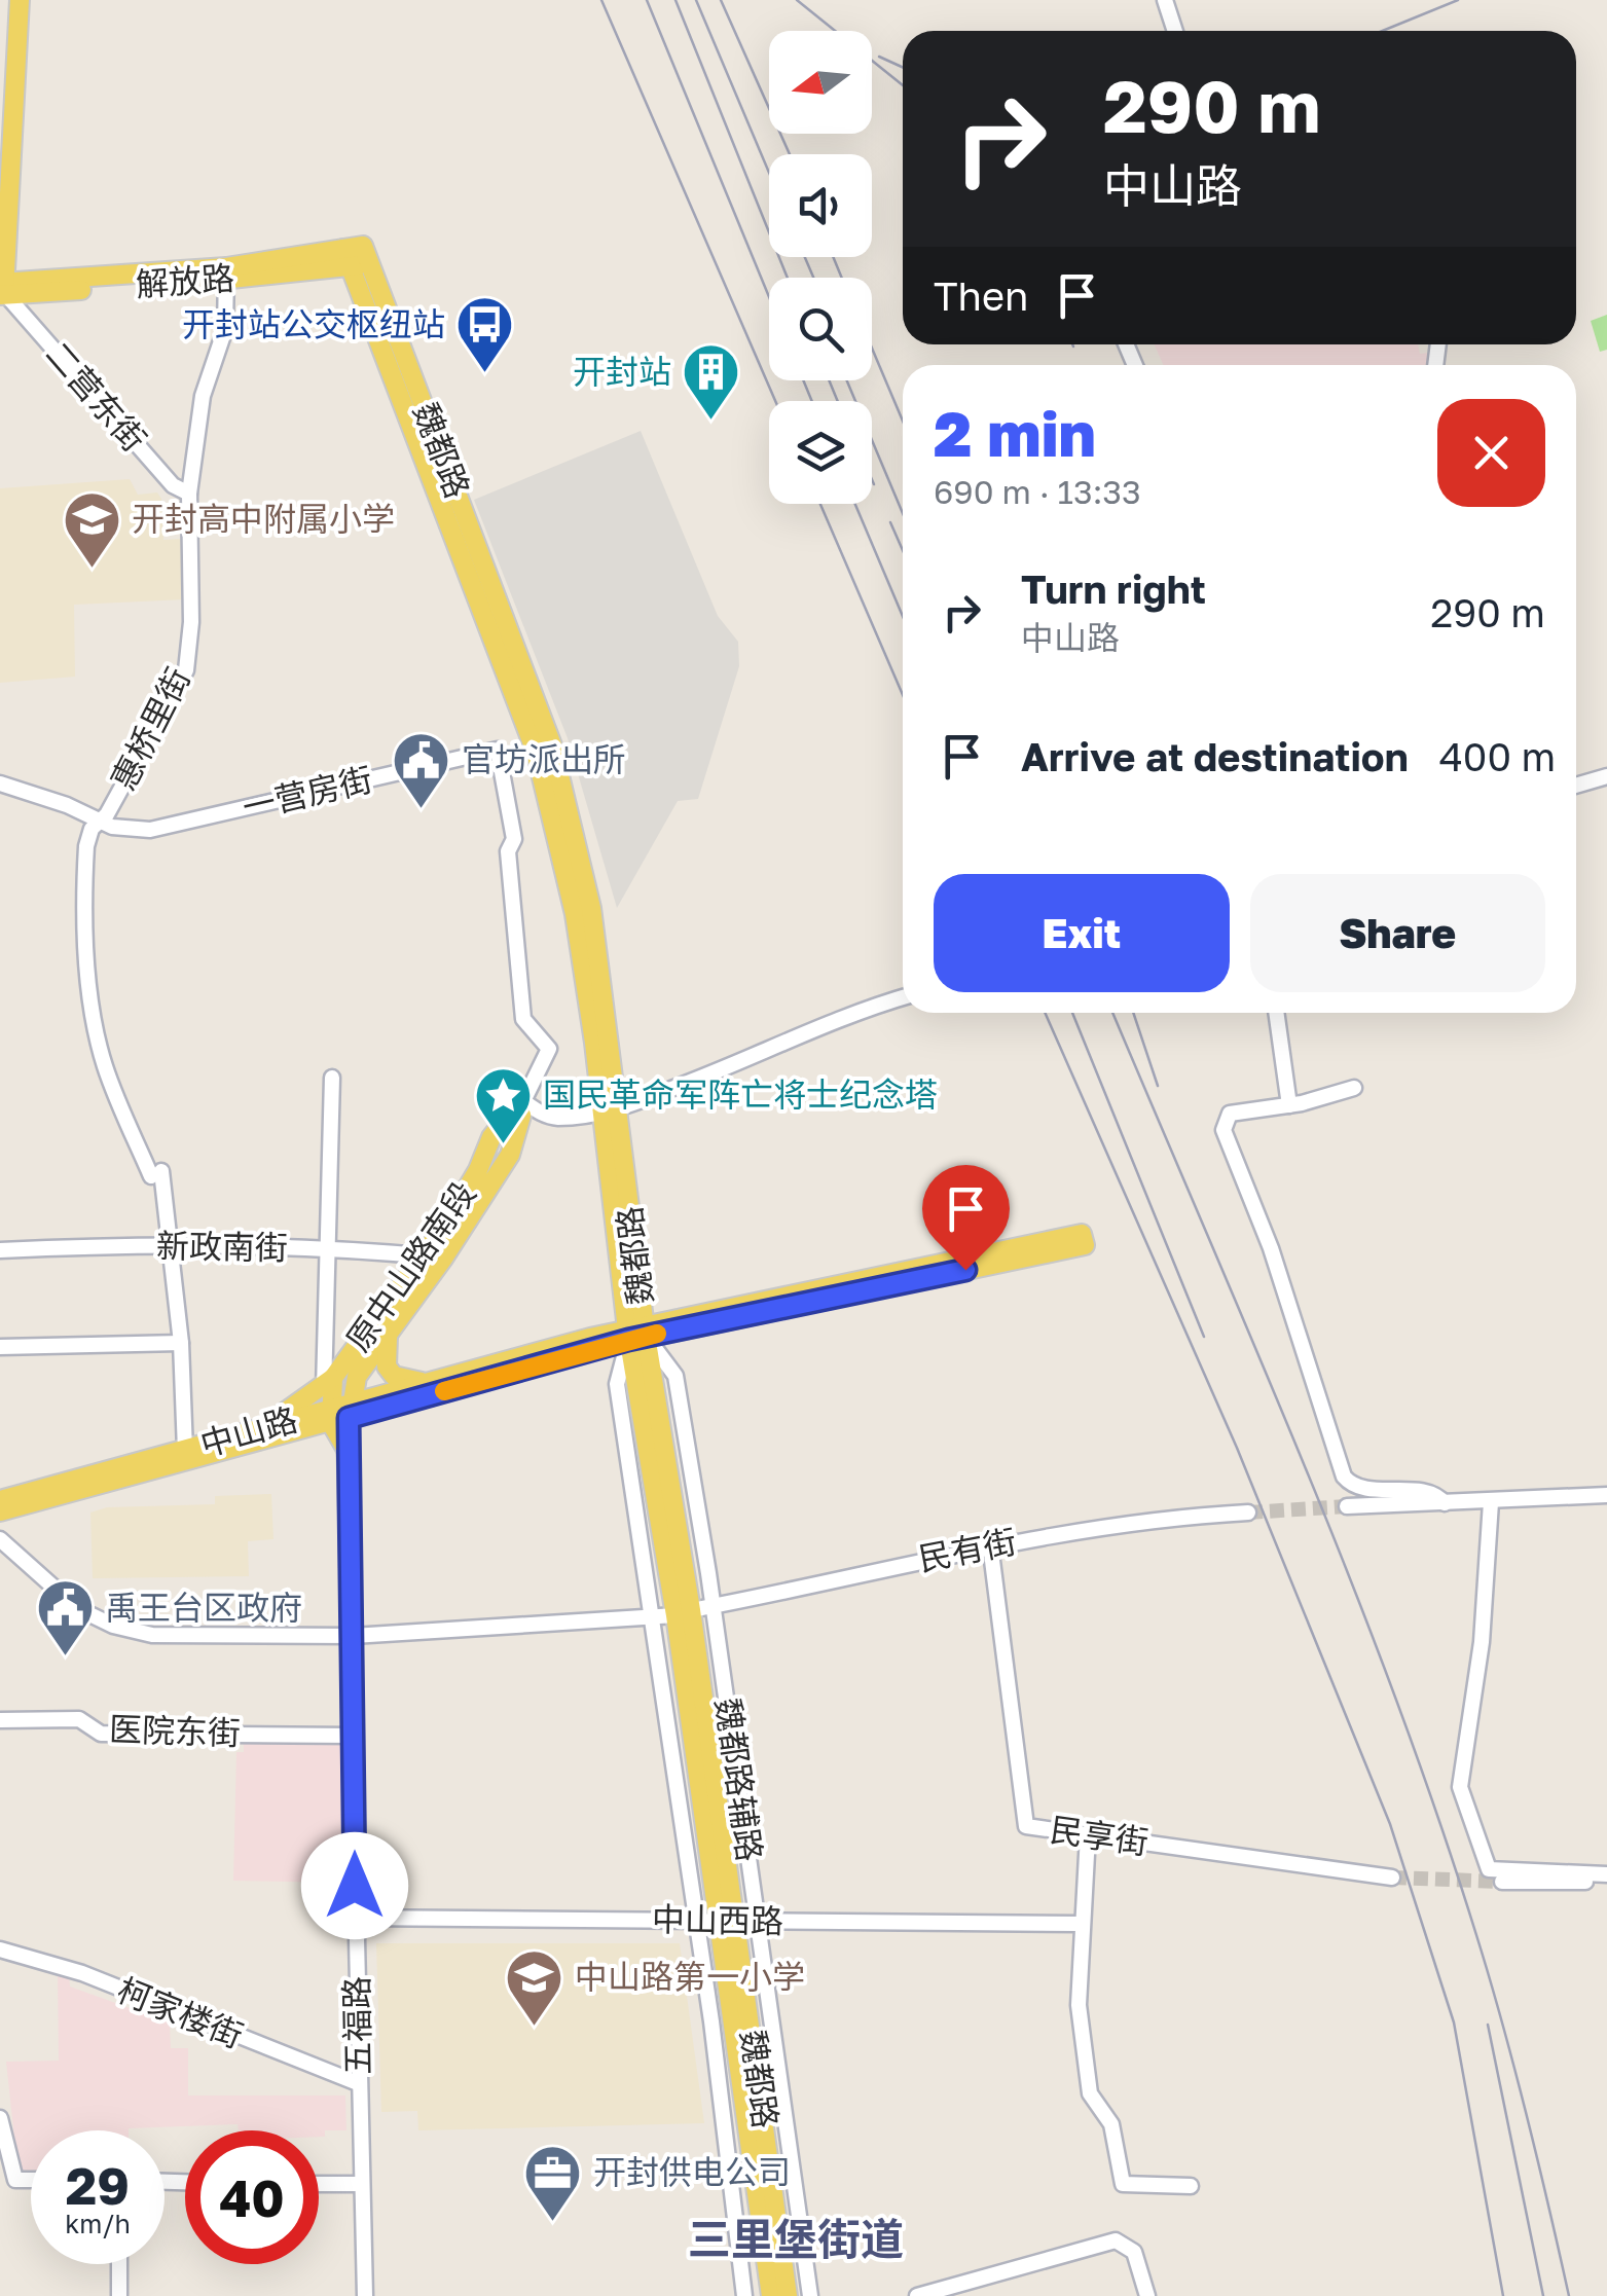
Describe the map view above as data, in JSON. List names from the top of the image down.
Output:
{
  "streets": {
    "main road": [
      "解放路",
      "魏都路",
      "原中山路南段",
      "中山路"
    ],
    "street": [
      "二营东街",
      "惠桥里街",
      "一营房街",
      "新政南街",
      "民有街",
      "医院东街",
      "魏都路辅路",
      "民享街",
      "中山西路",
      "柯家楼街",
      "五福路"
    ]
  },
  "crossings": [
    ["解放路", "二营东街"],
    ["解放路", "魏都路"],
    ["解放路", "惠桥里街"],
    ["二营东街", "惠桥里街"],
    ["魏都路", "中山路"],
    ["魏都路", "民有街"],
    ["魏都路", "魏都路辅路"],
    ["魏都路", "中山西路"],
    ["惠桥里街", "一营房街"],
    ["惠桥里街", "新政南街"],
    ["惠桥里街", "中山路"],
    ["一营房街", "原中山路南段"],
    ["新政南街", "原中山路南段"],
    ["原中山路南段", "中山路"],
    ["中山路", "魏都路辅路"],
    ["民有街", "魏都路辅路"],
    ["民有街", "民享街"],
    ["民有街", "五福路"],
    ["医院东街", "五福路"],
    ["魏都路辅路", "中山西路"],
    ["中山西路", "五福路"],
    ["柯家楼街", "五福路"]
  ],
  "districts": ["三里堡街道"],
  "places": {
    "bus stop": ["开封站公交枢纽站"],
    "building": ["开封站"],
    "school or university": ["开封高中附属小学", "中山路第一小学"],
    "public building": ["官坊派出所", "禹王台区政府"],
    "place": ["国民革命军阵亡将士纪念塔"],
    "office": ["开封供电公司"]
  },
  "north": "left",
  "page": {
    "turn": ["290 m", "中山路"],
    "then": "Then",
    "heading": ["2 min", "690 m · 13:33"],
    "list": [
      {
        "name": "Turn right",
        "note": "中山路",
        "value": "290 m"
      },
      {
        "name": "Arrive at destination",
        "value": "400 m"
      }
    ],
    "buttons": ["Exit", "Share"],
    "speed": "29 km/h",
    "limit": "40"
  }
}
